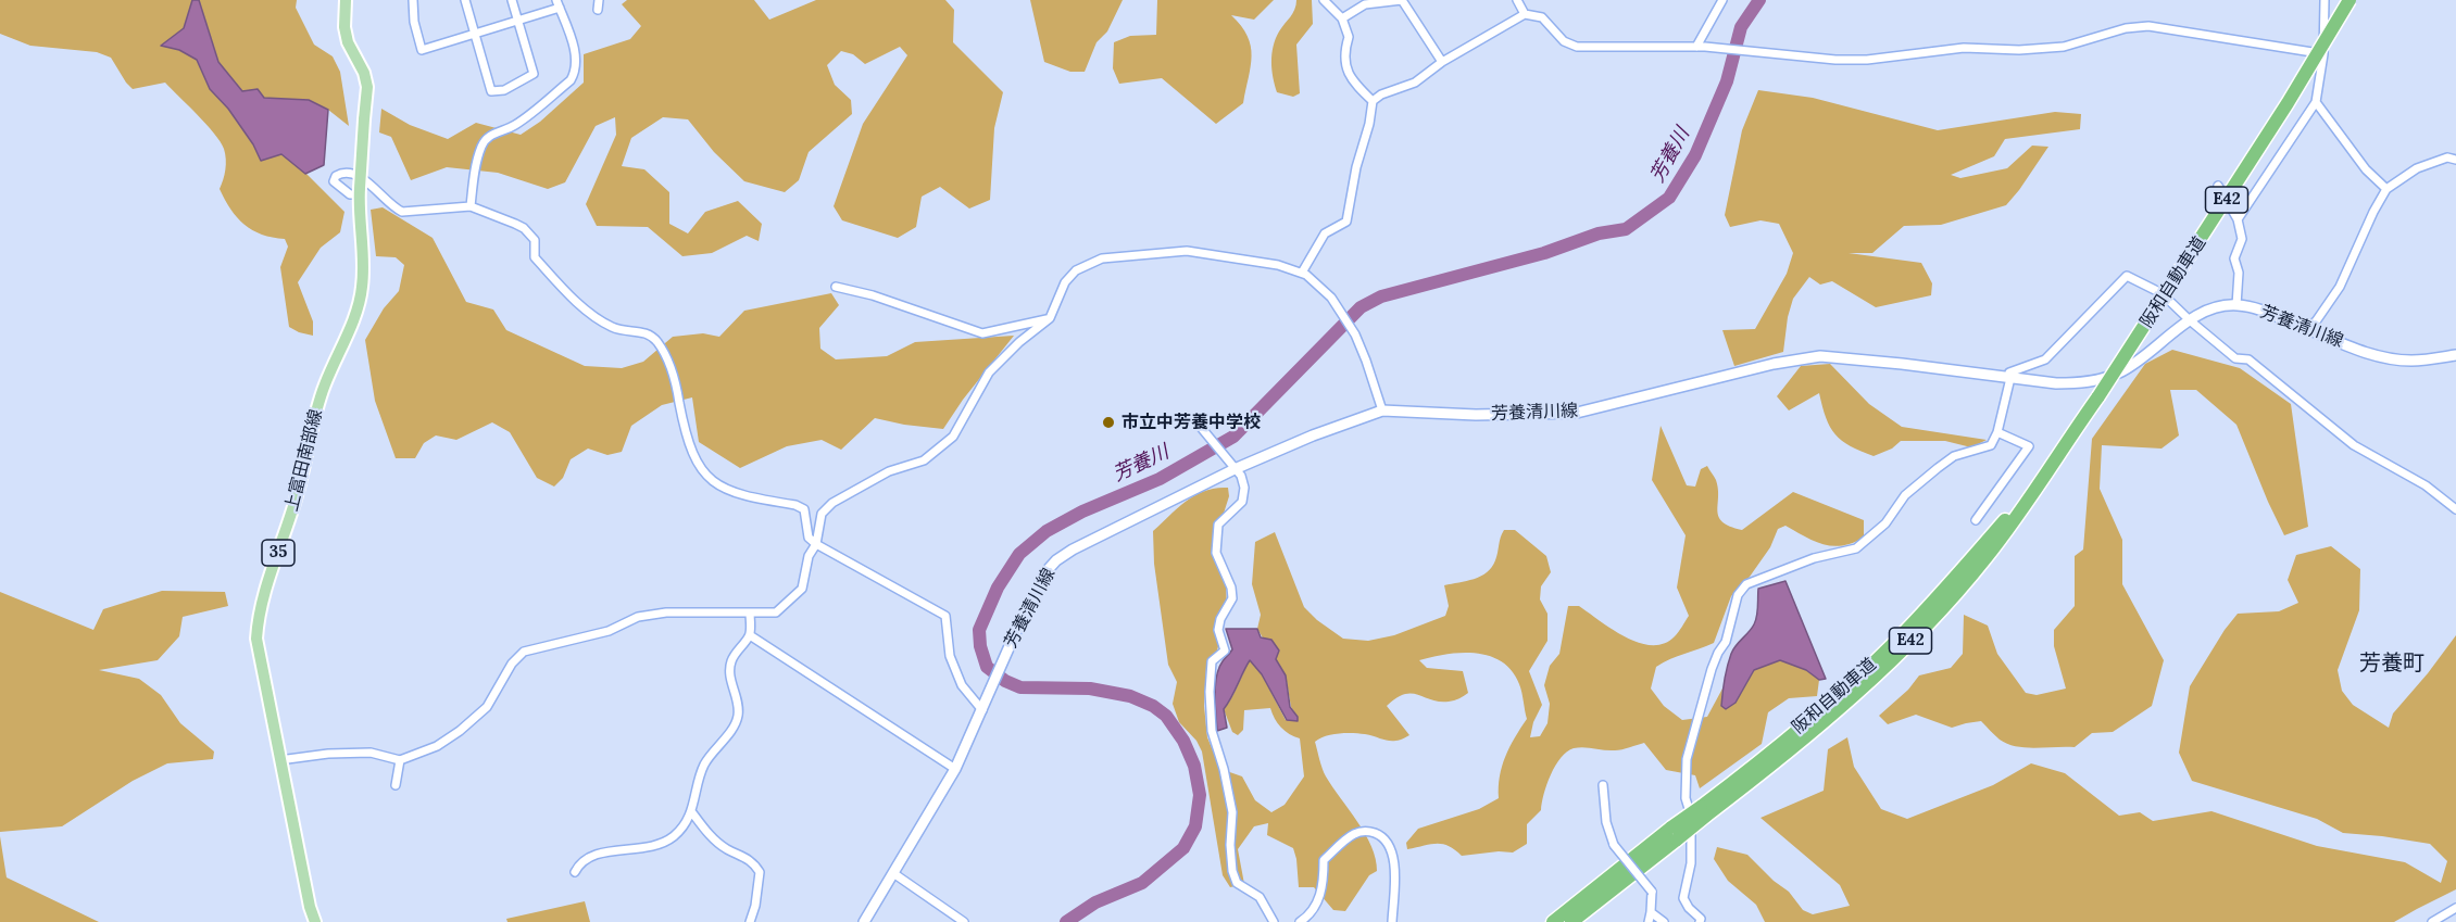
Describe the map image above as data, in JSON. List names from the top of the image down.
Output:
{
  "streets": {
    "highway": ["E42", "阪和自動車道"],
    "main road": ["芳養清川線", "上富田南部線", "35"]
  },
  "districts": ["芳養町"],
  "water": ["芳養川"],
  "places": ["市立中芳養中学校"]
}
